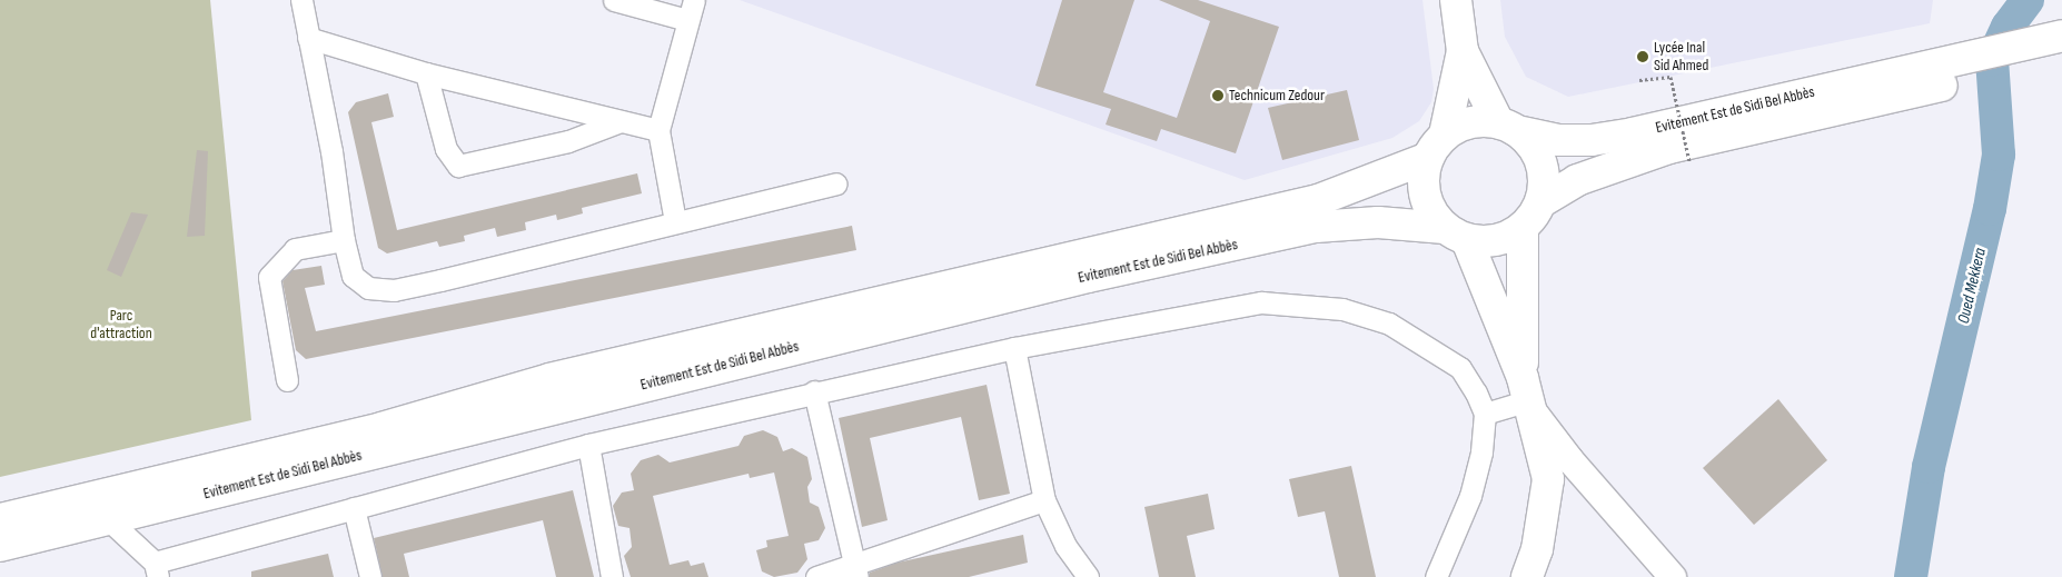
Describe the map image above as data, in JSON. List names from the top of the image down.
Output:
{
  "streets": {
    "main road": ["Evitement Est de Sidi Bel Abbès"]
  },
  "water": ["Oued Mekkera"],
  "parks": ["Parc d'attraction"],
  "places": ["Lycée Inal Sid Ahmed", "Technicum Zedour"]
}
